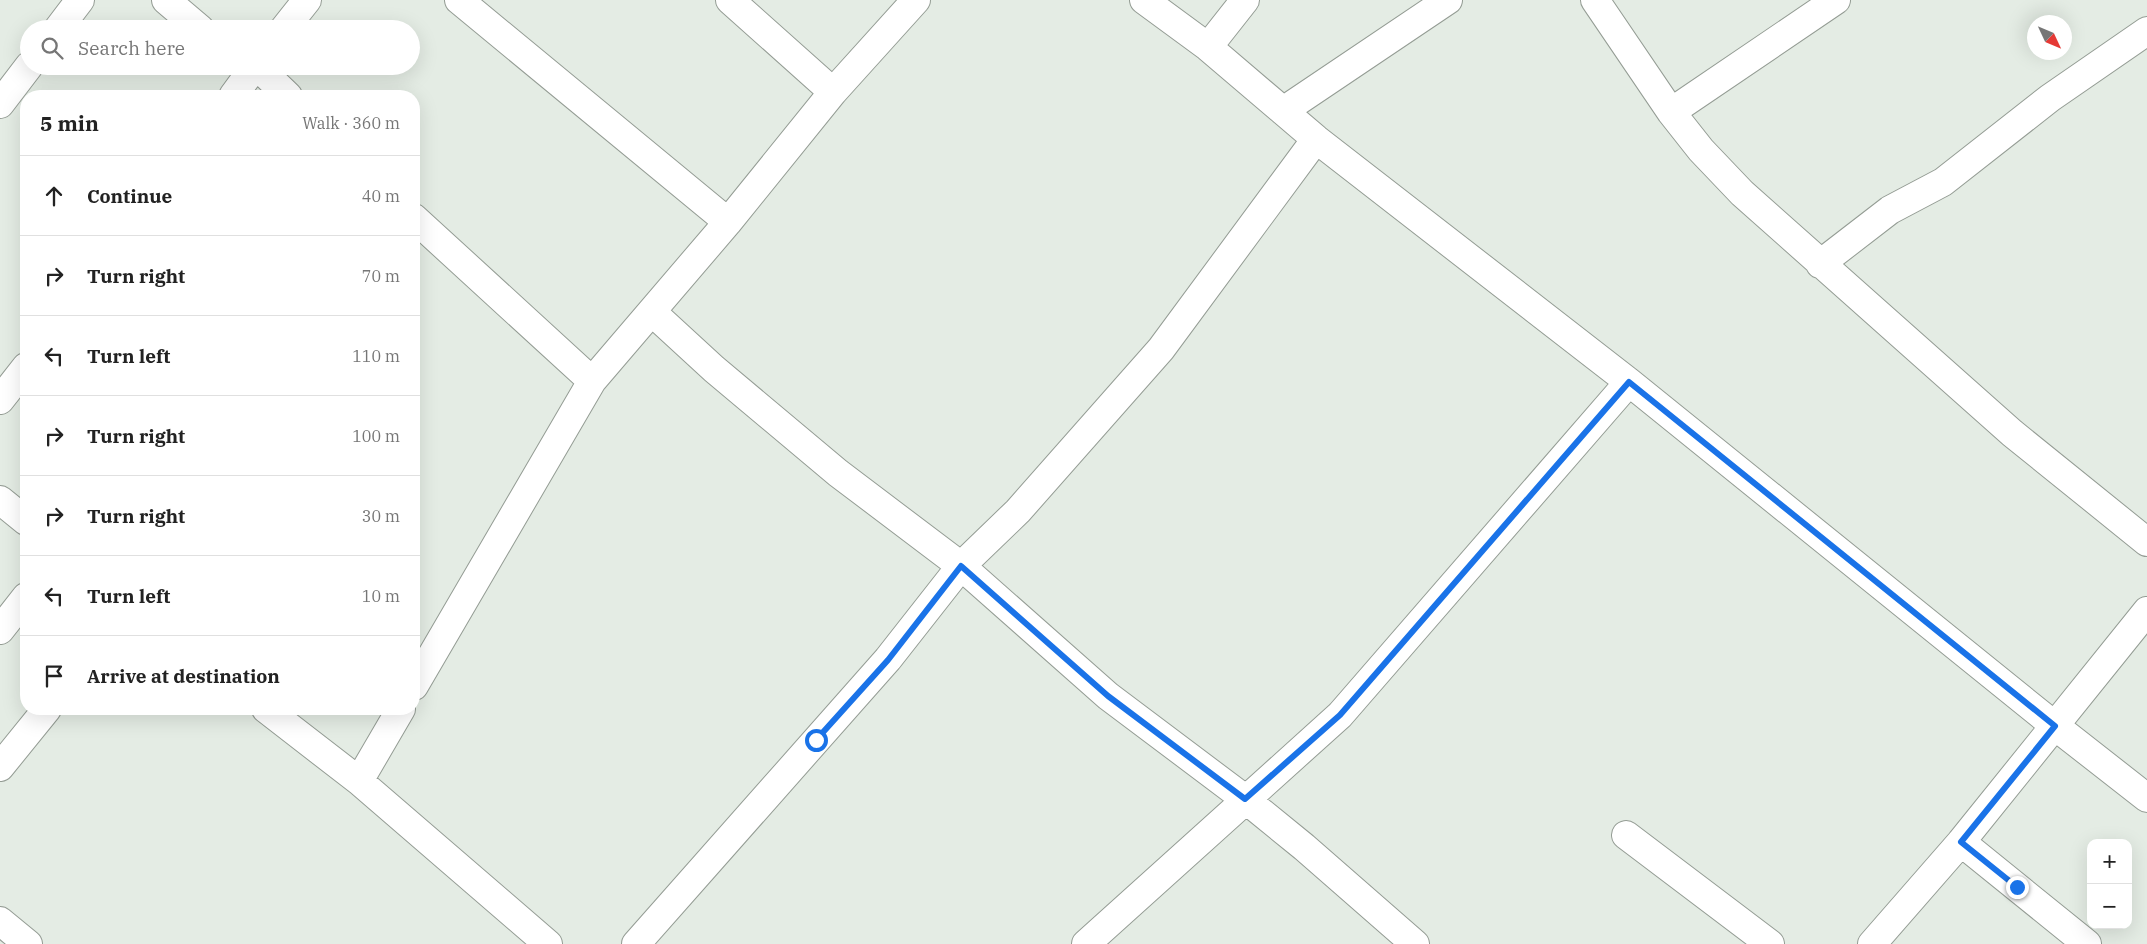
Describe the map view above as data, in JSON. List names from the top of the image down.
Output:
{
  "north": "bottom right",
  "page": {
    "search": "Search here",
    "heading": ["5 min", "Walk · 360 m"],
    "list": [
      ["Continue", "40 m"],
      ["Turn right", "70 m"],
      ["Turn left", "110 m"],
      ["Turn right", "100 m"],
      ["Turn right", "30 m"],
      ["Turn left", "10 m"],
      "Arrive at destination"
    ],
    "map_buttons": ["+", "−"]
  }
}
